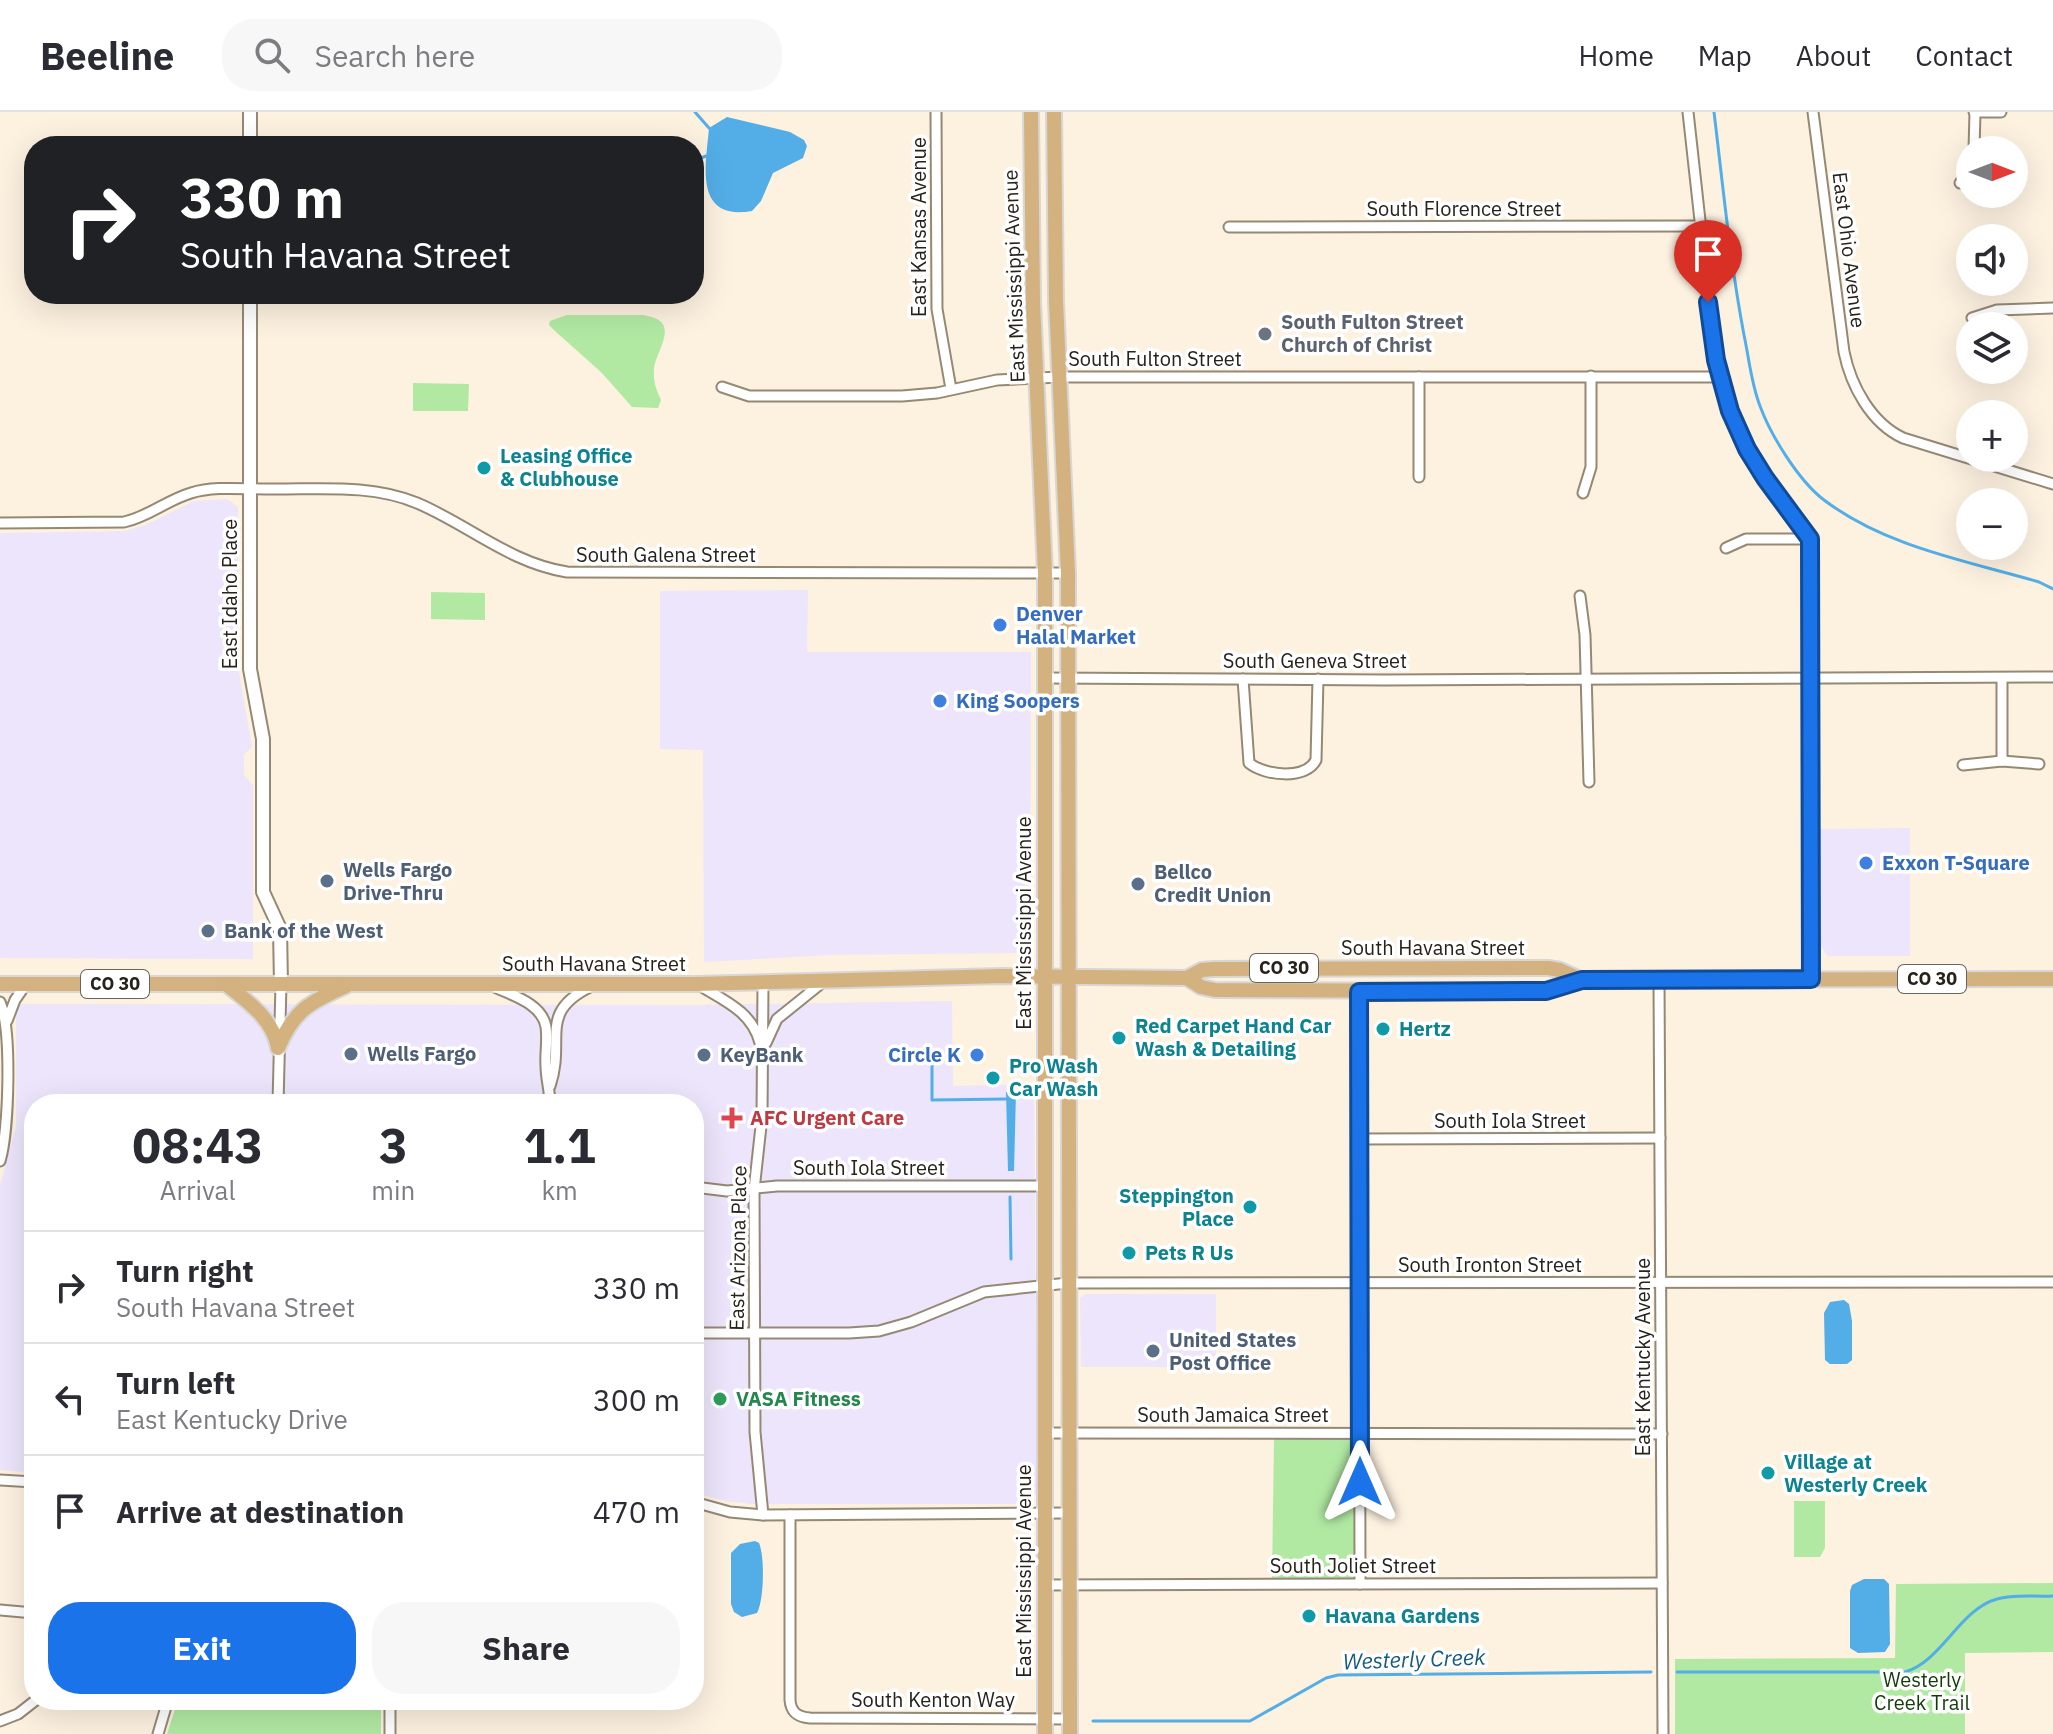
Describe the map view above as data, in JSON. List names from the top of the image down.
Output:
{
  "streets": {
    "main road": ["East Mississippi Avenue", "South Havana Street", "CO 30"],
    "street": [
      "South Florence Street",
      "East Kansas Avenue",
      "East Ohio Avenue",
      "South Fulton Street",
      "South Galena Street",
      "East Idaho Place",
      "South Geneva Street",
      "South Iola Street",
      "East Arizona Place",
      "South Ironton Street",
      "East Kentucky Avenue",
      "South Jamaica Street",
      "South Joliet Street",
      "South Kenton Way"
    ]
  },
  "crossings": [
    ["East Kansas Avenue", "South Fulton Street"],
    ["East Mississippi Avenue", "South Fulton Street"],
    ["East Mississippi Avenue", "South Galena Street"],
    ["East Mississippi Avenue", "South Geneva Street"],
    ["East Mississippi Avenue", "South Havana Street"],
    ["East Mississippi Avenue", "South Iola Street"],
    ["East Mississippi Avenue", "South Ironton Street"],
    ["East Mississippi Avenue", "South Jamaica Street"],
    ["East Mississippi Avenue", "South Joliet Street"],
    ["East Mississippi Avenue", "South Kenton Way"],
    ["South Galena Street", "East Idaho Place"],
    ["East Idaho Place", "South Havana Street"],
    ["South Havana Street", "East Arizona Place"],
    ["South Havana Street", "East Kentucky Avenue"],
    ["South Iola Street", "East Arizona Place"],
    ["South Iola Street", "East Kentucky Avenue"],
    ["East Arizona Place", "South Ironton Street"],
    ["South Ironton Street", "East Kentucky Avenue"],
    ["East Kentucky Avenue", "South Jamaica Street"],
    ["East Kentucky Avenue", "South Joliet Street"]
  ],
  "water": ["Westerly Creek"],
  "parks": ["Westerly Creek Trail"],
  "places": {
    "other": [
      "South Fulton Street Church of Christ",
      "Leasing Office & Clubhouse",
      "Denver Halal Market",
      "King Soopers",
      "Exxon T-Square",
      "Wells Fargo Drive-Thru",
      "Bellco Credit Union",
      "Bank of the West",
      "Hertz",
      "Red Carpet Hand Car Wash & Detailing",
      "Wells Fargo",
      "KeyBank",
      "Circle K",
      "Pro Wash Car Wash",
      "Steppington Place",
      "Pets R Us",
      "United States Post Office",
      "VASA Fitness",
      "Village at Westerly Creek",
      "Havana Gardens"
    ],
    "health": ["AFC Urgent Care"]
  },
  "north": "right",
  "page": {
    "header": "Beeline",
    "search": "Search here",
    "nav": [
      "Home",
      "Map",
      "About",
      "Contact"
    ],
    "map_buttons": ["+", "−"],
    "turn": ["330 m", "South Havana Street"],
    "eta": [
      "08:43",
      "Arrival",
      "3",
      "min",
      "1.1",
      "km"
    ],
    "list": [
      {
        "name": "Turn right",
        "note": "South Havana Street",
        "value": "330 m"
      },
      {
        "name": "Turn left",
        "note": "East Kentucky Drive",
        "value": "300 m"
      },
      {
        "name": "Arrive at destination",
        "value": "470 m"
      }
    ],
    "buttons": ["Exit", "Share"]
  }
}
